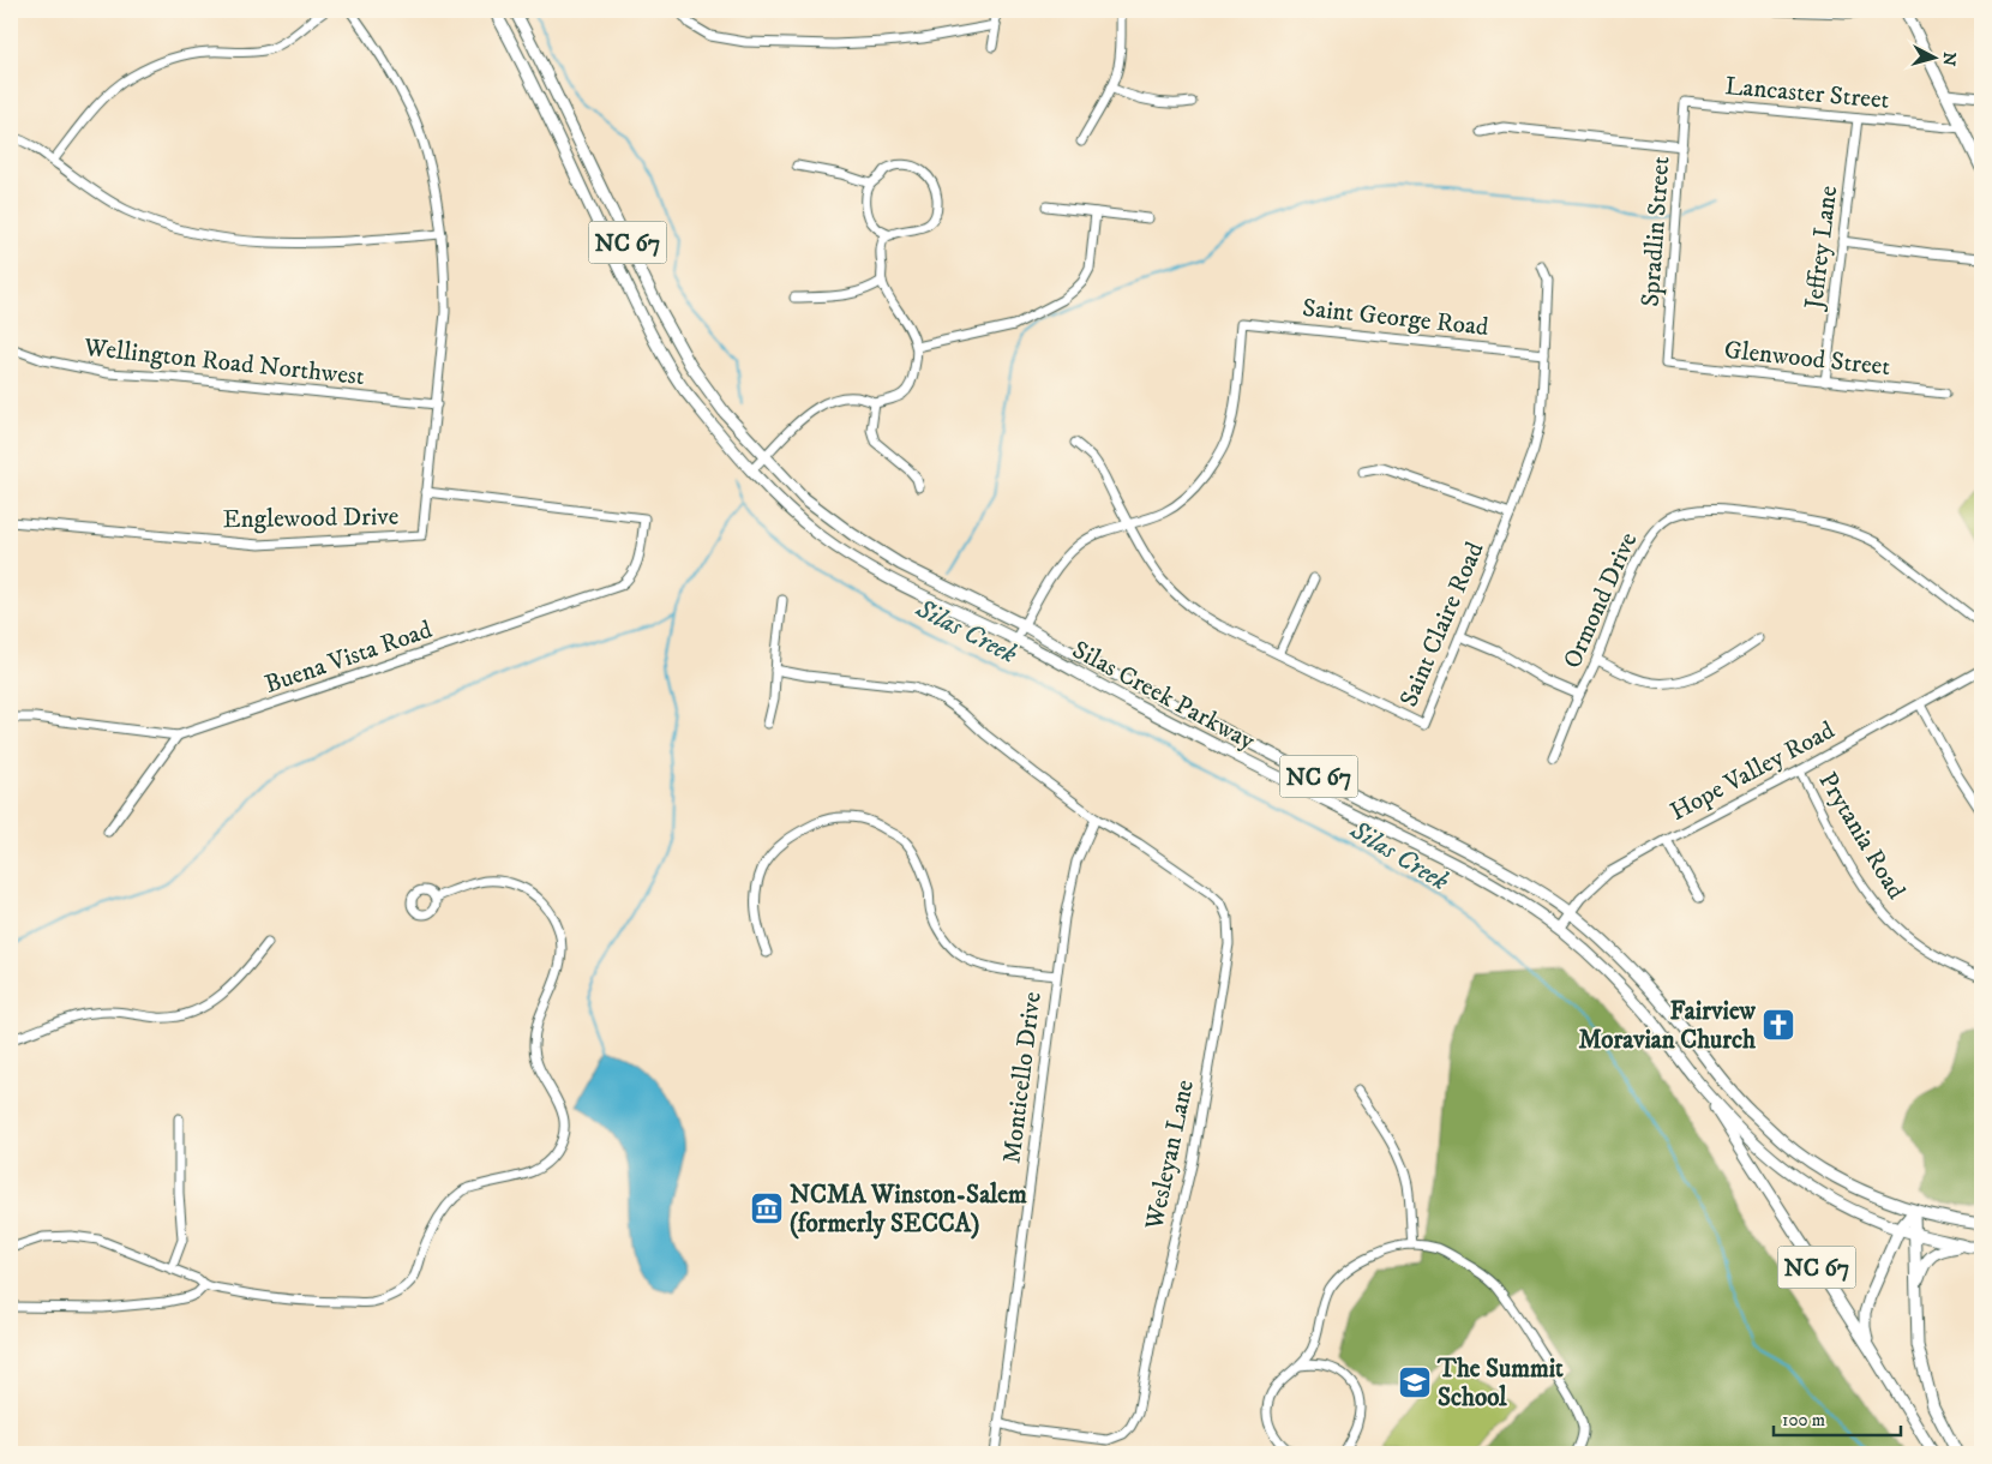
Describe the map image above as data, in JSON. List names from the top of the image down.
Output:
{
  "streets": {
    "main road": ["NC 67", "Silas Creek Parkway"],
    "street": [
      "Lancaster Street",
      "Spradlin Street",
      "Jeffrey Lane",
      "Saint George Road",
      "Glenwood Street",
      "Wellington Road Northwest",
      "Englewood Drive",
      "Ormond Drive",
      "Saint Claire Road",
      "Buena Vista Road",
      "Hope Valley Road",
      "Prytania Road",
      "Monticello Drive",
      "Wesleyan Lane"
    ]
  },
  "crossings": [
    ["Lancaster Street", "Spradlin Street"],
    ["Lancaster Street", "Jeffrey Lane"],
    ["Spradlin Street", "Glenwood Street"],
    ["NC 67", "Silas Creek Parkway"],
    ["Jeffrey Lane", "Glenwood Street"],
    ["Saint George Road", "Saint Claire Road"],
    ["Englewood Drive", "Buena Vista Road"],
    ["Silas Creek Parkway", "Hope Valley Road"],
    ["Hope Valley Road", "Prytania Road"],
    ["Monticello Drive", "Wesleyan Lane"]
  ],
  "water": ["Silas Creek"],
  "places": {
    "church": ["Fairview Moravian Church"],
    "museum": ["NCMA Winston-Salem (formerly SECCA)"],
    "school or university": ["The Summit School"]
  },
  "scale_bar": "100 m",
  "north": "right"
}
